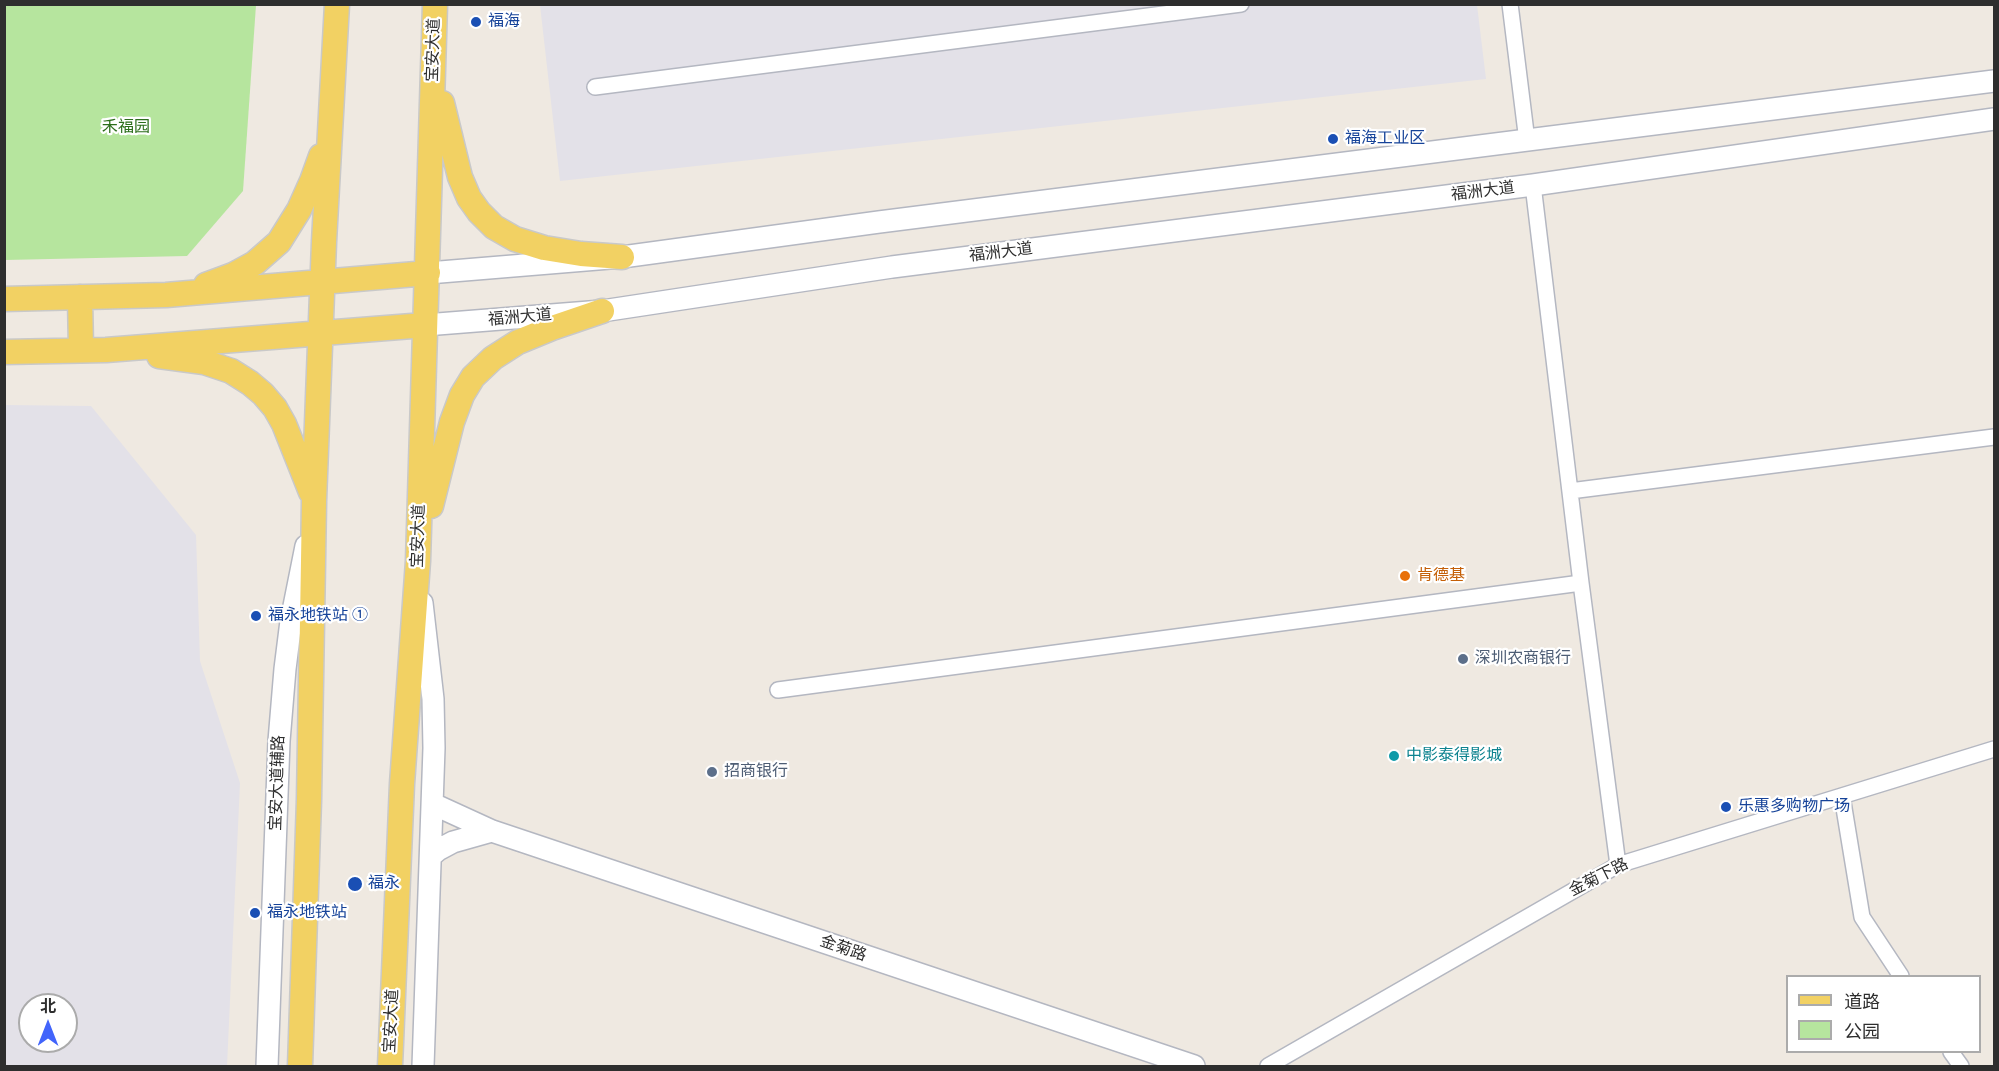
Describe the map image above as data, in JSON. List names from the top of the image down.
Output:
{
  "streets": {
    "main road": [
      "宝安大道",
      "福洲大道",
      "宝安大道辅路",
      "金菊路"
    ],
    "street": ["金菊下路"]
  },
  "crossings": [
    ["宝安大道", "福洲大道"]
  ],
  "parks": ["禾福园"],
  "places": [
    "福海",
    "福海工业区",
    "肯德基",
    "福永地铁站 ①",
    "深圳农商银行",
    "中影泰得影城",
    "招商银行",
    "乐惠多购物广场",
    "福永",
    "福永地铁站"
  ],
  "legend": ["道路", "公园"],
  "north": "top"
}
